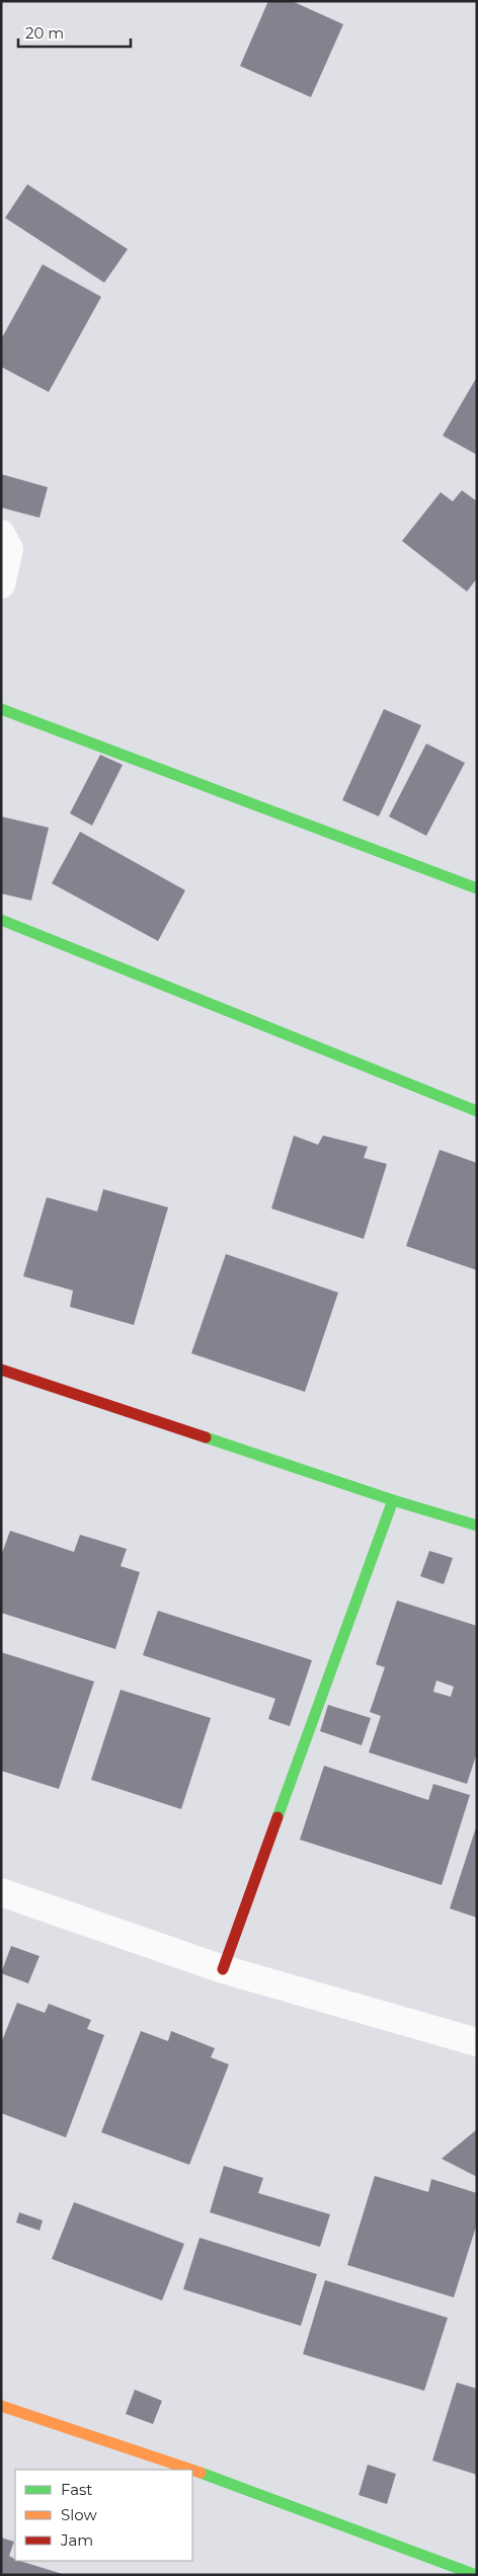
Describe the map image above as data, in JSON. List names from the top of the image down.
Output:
{
  "legend": ["Fast", "Slow", "Jam"],
  "scale_bar": "20 m"
}
